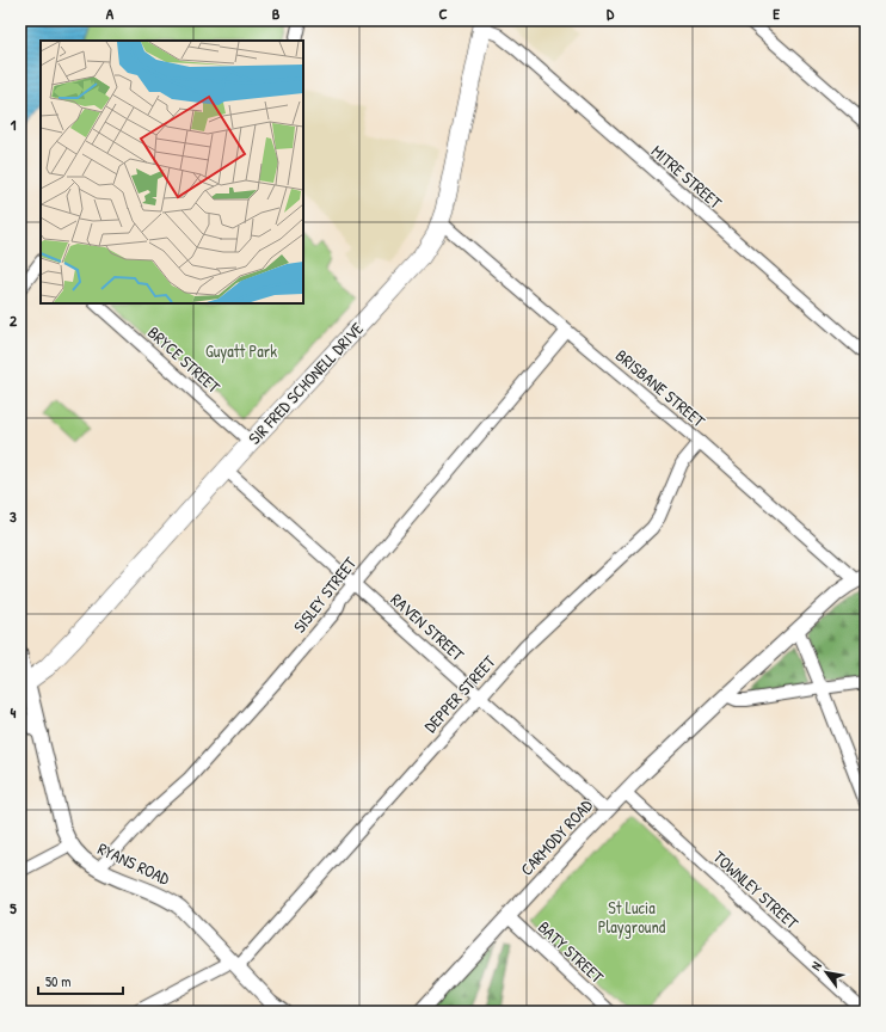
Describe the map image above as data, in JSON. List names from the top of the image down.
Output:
{
  "streets": {
    "main road": ["SIR FRED SCHONELL DRIVE"],
    "street": [
      "MITRE STREET",
      "BRYCE STREET",
      "BRISBANE STREET",
      "SISLEY STREET",
      "RAVEN STREET",
      "DEPPER STREET",
      "CARMODY ROAD",
      "RYANS ROAD",
      "TOWNLEY STREET",
      "BATY STREET"
    ]
  },
  "crossings": [
    ["MITRE STREET", "SIR FRED SCHONELL DRIVE"],
    ["BRYCE STREET", "SIR FRED SCHONELL DRIVE"],
    ["SIR FRED SCHONELL DRIVE", "BRISBANE STREET"],
    ["SIR FRED SCHONELL DRIVE", "RAVEN STREET"],
    ["SIR FRED SCHONELL DRIVE", "RYANS ROAD"],
    ["BRISBANE STREET", "SISLEY STREET"],
    ["BRISBANE STREET", "DEPPER STREET"],
    ["BRISBANE STREET", "CARMODY ROAD"],
    ["SISLEY STREET", "RAVEN STREET"],
    ["SISLEY STREET", "RYANS ROAD"],
    ["RAVEN STREET", "DEPPER STREET"],
    ["RAVEN STREET", "CARMODY ROAD"],
    ["DEPPER STREET", "RYANS ROAD"],
    ["CARMODY ROAD", "TOWNLEY STREET"],
    ["CARMODY ROAD", "BATY STREET"]
  ],
  "parks": ["Guyatt Park", "St Lucia Playground"],
  "scale_bar": "50 m",
  "north": "top left",
  "grid": {
    "columns": [
      "A",
      "B",
      "C",
      "D",
      "E"
    ],
    "rows": [
      "1",
      "2",
      "3",
      "4",
      "5"
    ]
  }
}
